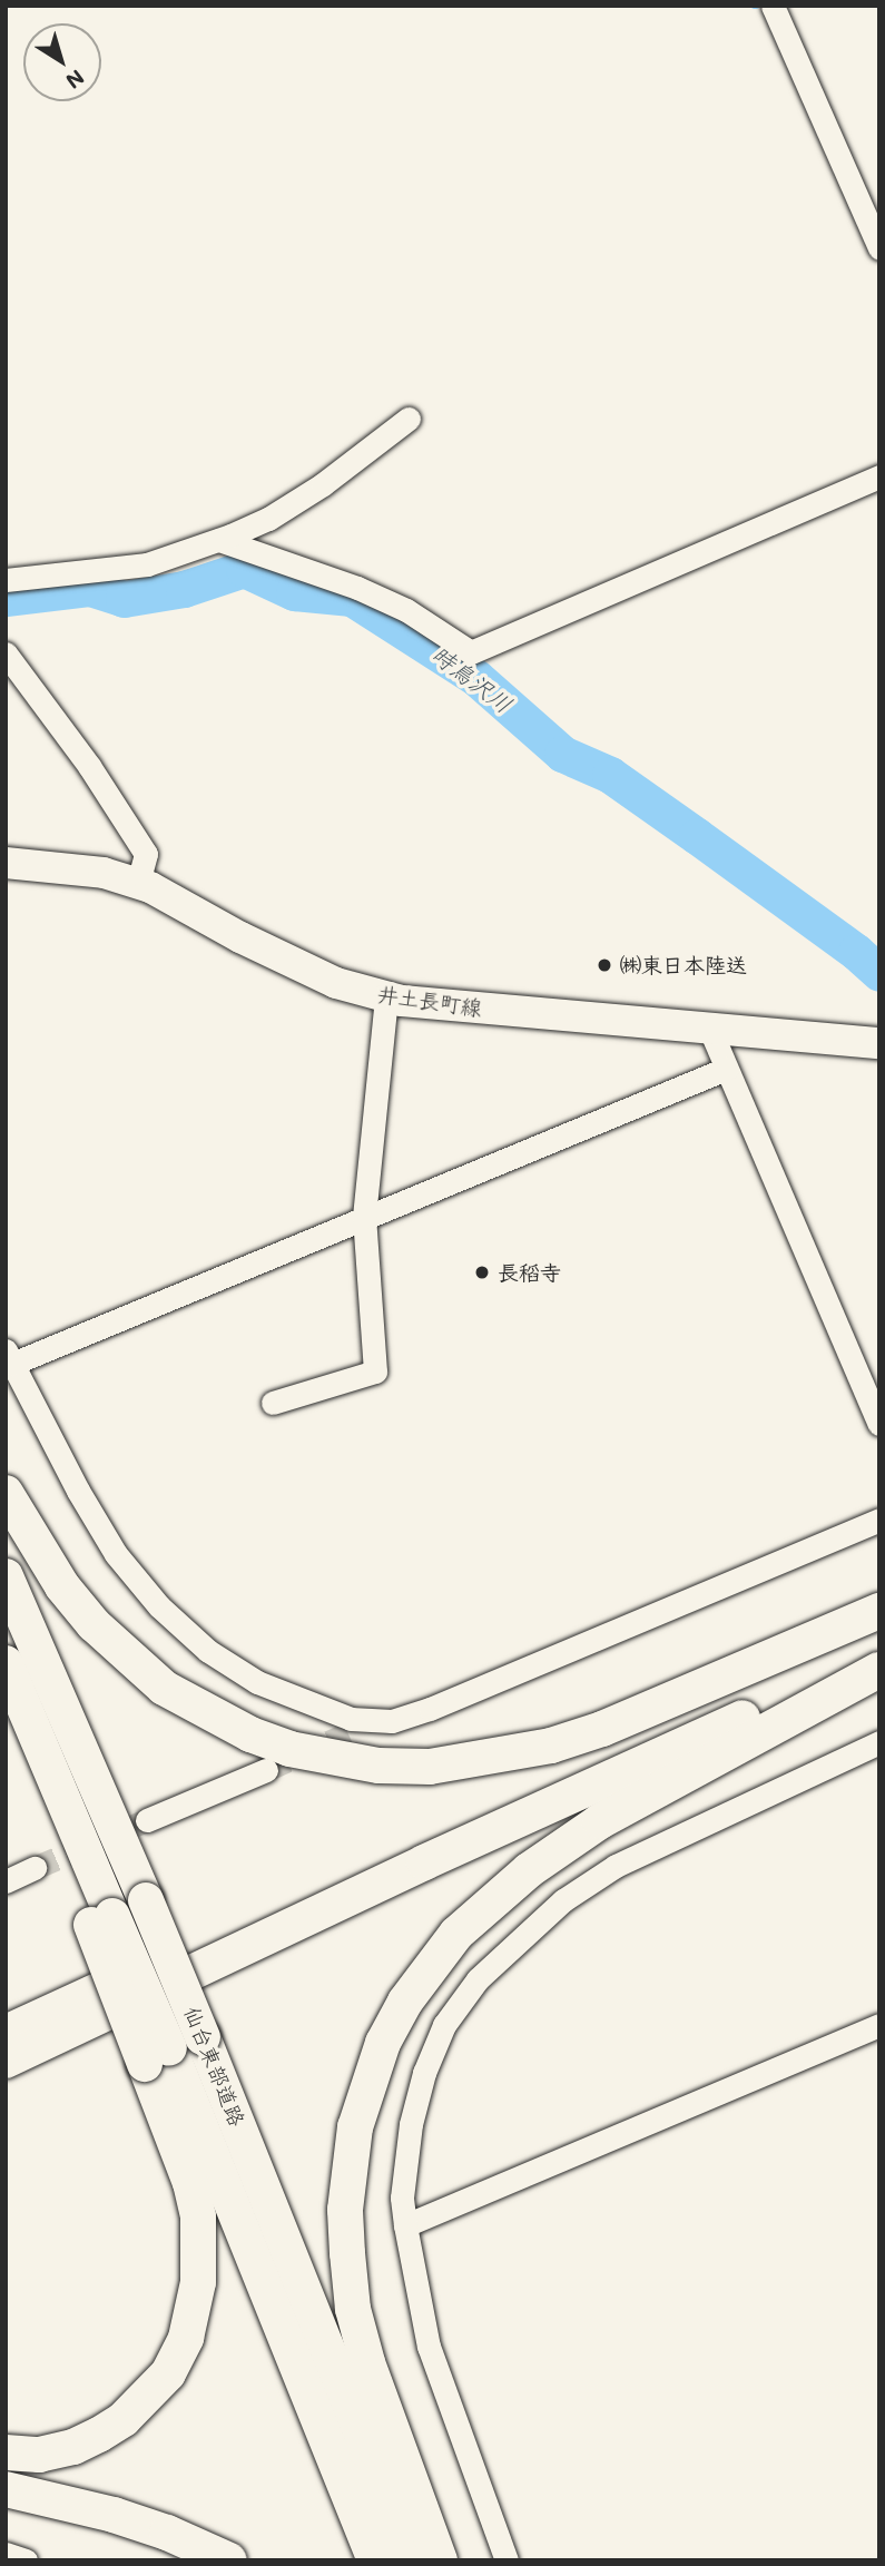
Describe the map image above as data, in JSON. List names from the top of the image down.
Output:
{
  "streets": {
    "highway": ["仙台東部道路"],
    "main road": ["井土長町線"]
  },
  "water": ["時鳥沢川"],
  "places": ["㈱東日本陸送", "長稻寺"],
  "north": "bottom right"
}
